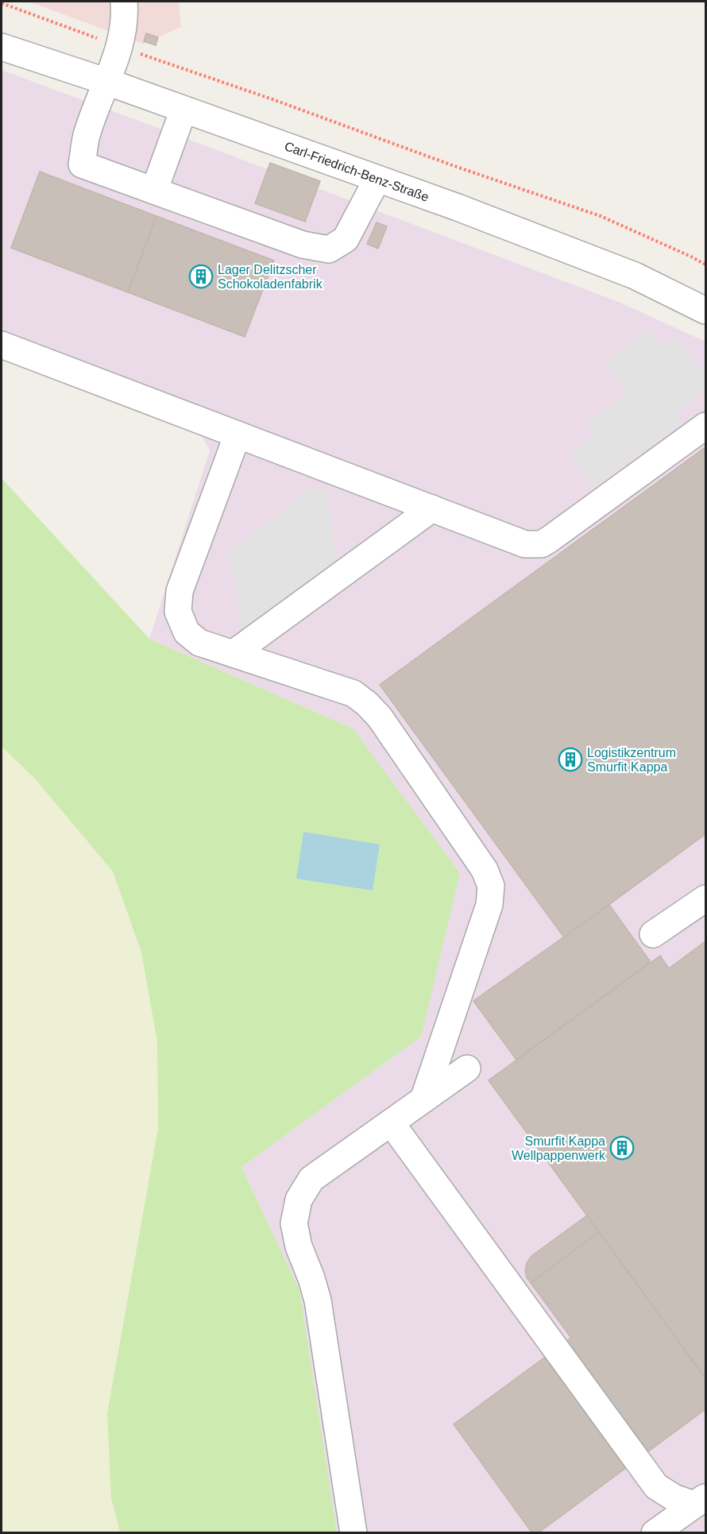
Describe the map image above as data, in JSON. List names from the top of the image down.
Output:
{
  "streets": {
    "street": ["Carl-Friedrich-Benz-Straße"]
  },
  "places": {
    "building": ["Lager Delitzscher Schokoladenfabrik", "Logistikzentrum Smurfit Kappa", "Smurfit Kappa Wellpappenwerk"]
  }
}
